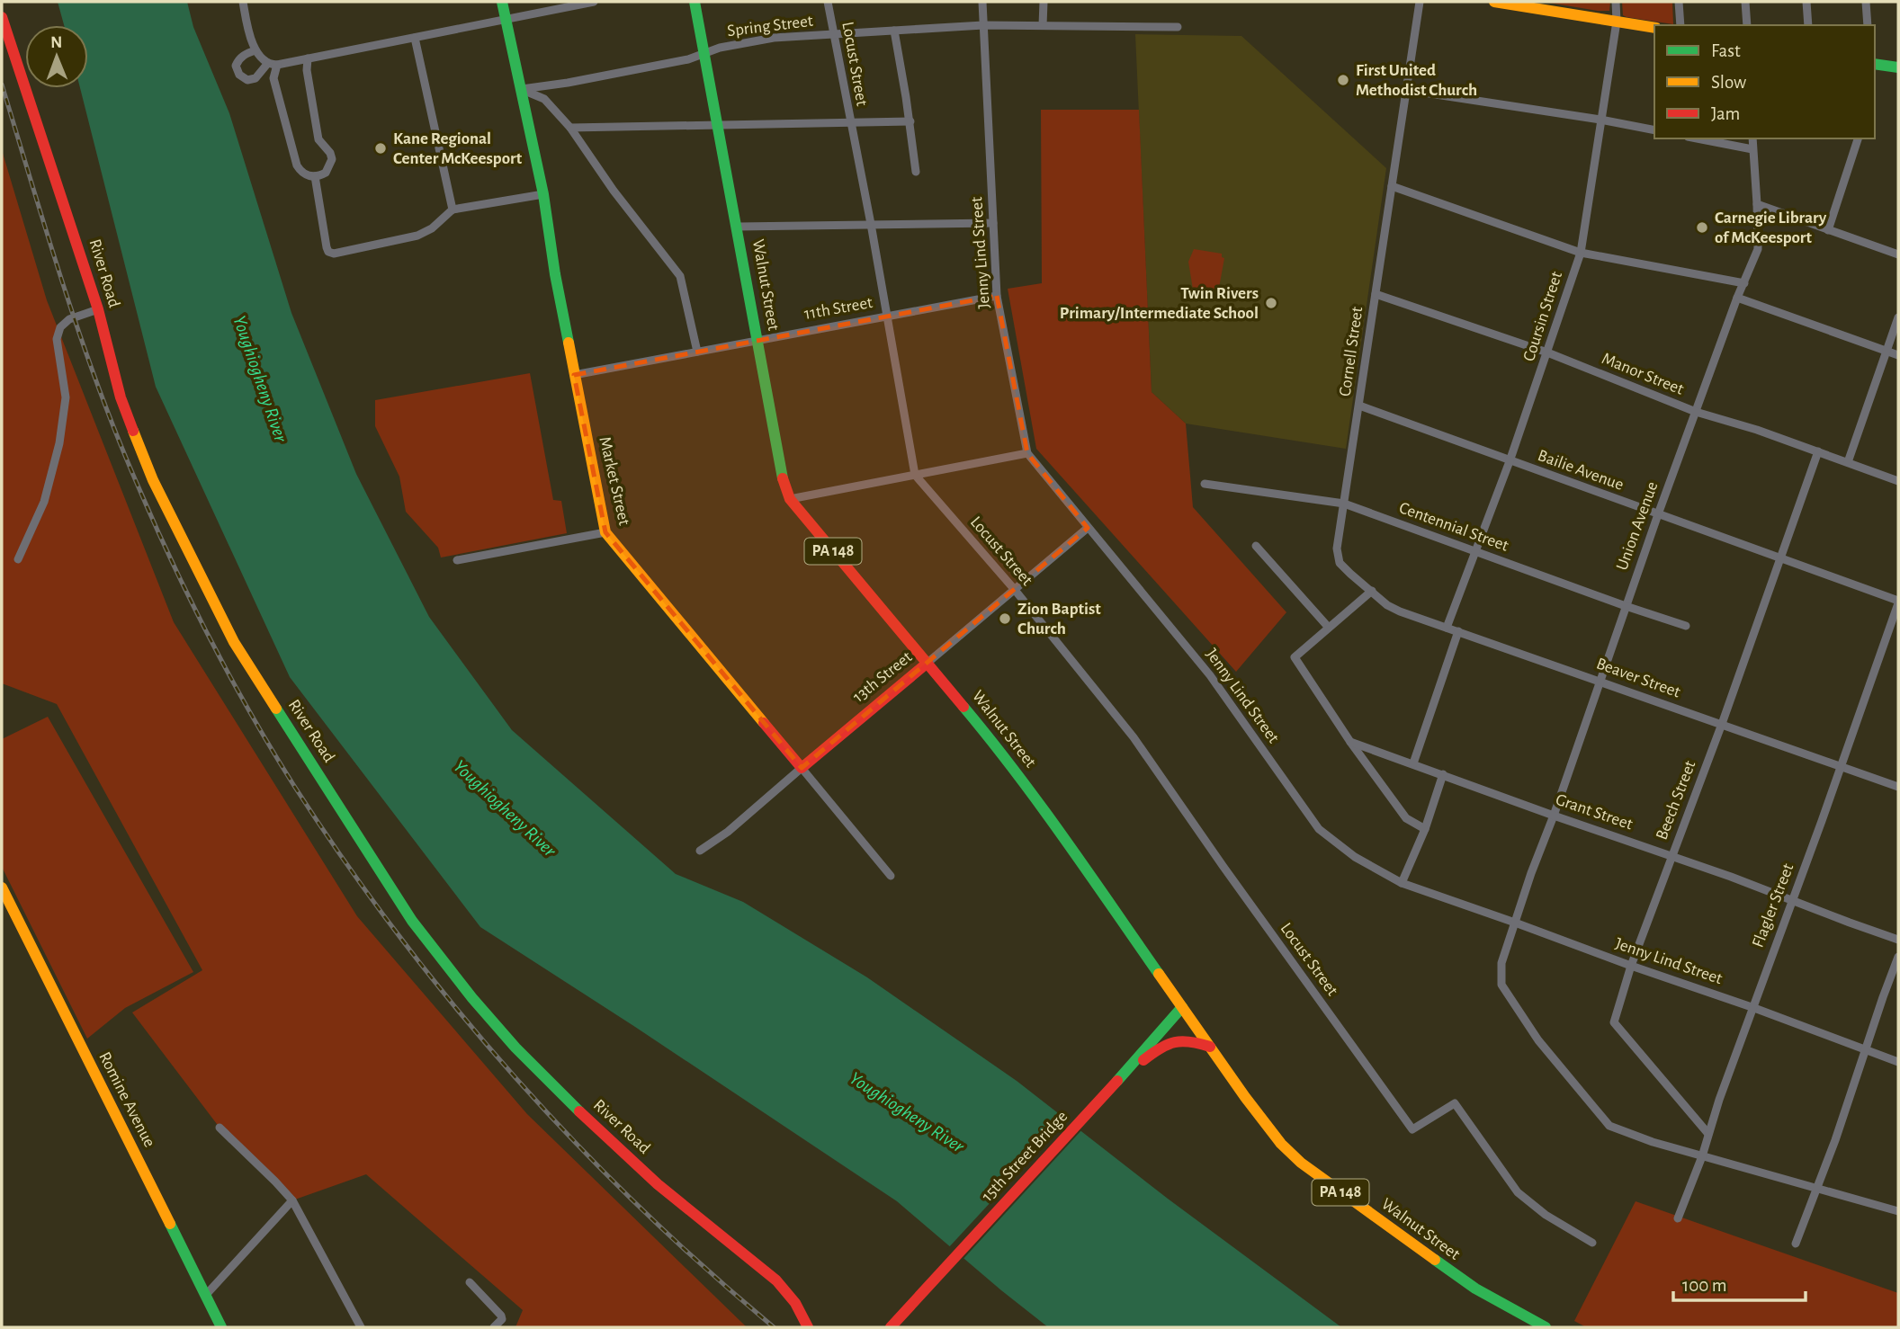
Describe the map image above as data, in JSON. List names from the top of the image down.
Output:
{
  "streets": {
    "street": [
      "Spring Street",
      "Locust Street",
      "Jenny Lind Street",
      "River Road",
      "Walnut Street",
      "11th Street",
      "Coursin Street",
      "Cornell Street",
      "Manor Street",
      "Bailie Avenue",
      "Market Street",
      "Union Avenue",
      "Centennial Street",
      "PA 148",
      "13th Street",
      "Beaver Street",
      "Beech Street",
      "Grant Street",
      "Flagler Street",
      "Romine Avenue",
      "15th Street Bridge"
    ]
  },
  "crossings": [
    ["Spring Street", "Locust Street"],
    ["Spring Street", "Jenny Lind Street"],
    ["Spring Street", "Walnut Street"],
    ["Spring Street", "Market Street"],
    ["Locust Street", "11th Street"],
    ["Locust Street", "13th Street"],
    ["Jenny Lind Street", "11th Street"],
    ["Jenny Lind Street", "Union Avenue"],
    ["Jenny Lind Street", "13th Street"],
    ["Jenny Lind Street", "Beech Street"],
    ["Jenny Lind Street", "Flagler Street"],
    ["Walnut Street", "11th Street"],
    ["Walnut Street", "13th Street"],
    ["Walnut Street", "15th Street Bridge"],
    ["11th Street", "Market Street"],
    ["Coursin Street", "Manor Street"],
    ["Coursin Street", "Bailie Avenue"],
    ["Coursin Street", "Centennial Street"],
    ["Coursin Street", "Beaver Street"],
    ["Cornell Street", "Manor Street"],
    ["Cornell Street", "Bailie Avenue"],
    ["Cornell Street", "Centennial Street"],
    ["Cornell Street", "Beaver Street"],
    ["Manor Street", "Union Avenue"],
    ["Manor Street", "Beech Street"],
    ["Bailie Avenue", "Union Avenue"],
    ["Bailie Avenue", "Beech Street"],
    ["Bailie Avenue", "Flagler Street"],
    ["Market Street", "13th Street"],
    ["Union Avenue", "Centennial Street"],
    ["Union Avenue", "Beaver Street"],
    ["Union Avenue", "Grant Street"],
    ["Union Avenue", "Flagler Street"],
    ["Beaver Street", "Beech Street"],
    ["Beaver Street", "Flagler Street"],
    ["Beech Street", "Grant Street"],
    ["Beech Street", "Flagler Street"],
    ["Grant Street", "Flagler Street"]
  ],
  "water": ["Youghiogheny River"],
  "places": [
    "First United Methodist Church",
    "Kane Regional Center McKeesport",
    "Carnegie Library of McKeesport",
    "Twin Rivers Primary/Intermediate School",
    "Zion Baptist Church"
  ],
  "legend": ["Fast", "Slow", "Jam"],
  "scale_bar": "100 m",
  "north": "top"
}
